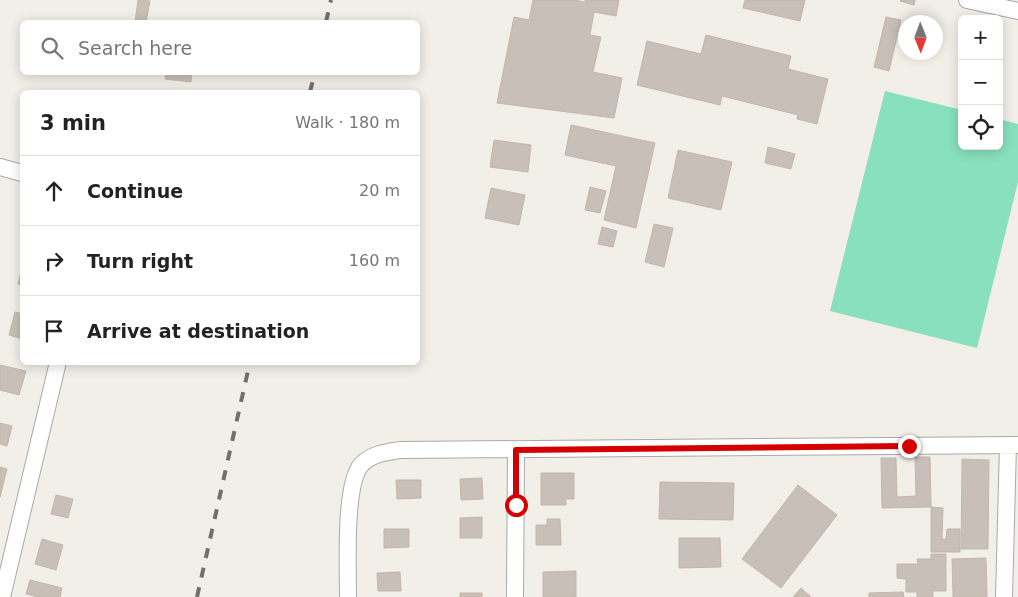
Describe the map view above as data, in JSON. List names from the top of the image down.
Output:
{
  "north": "bottom",
  "page": {
    "map_buttons": ["+", "−"],
    "search": "Search here",
    "heading": ["3 min", "Walk · 180 m"],
    "list": [
      ["Continue", "20 m"],
      ["Turn right", "160 m"],
      "Arrive at destination"
    ]
  }
}
